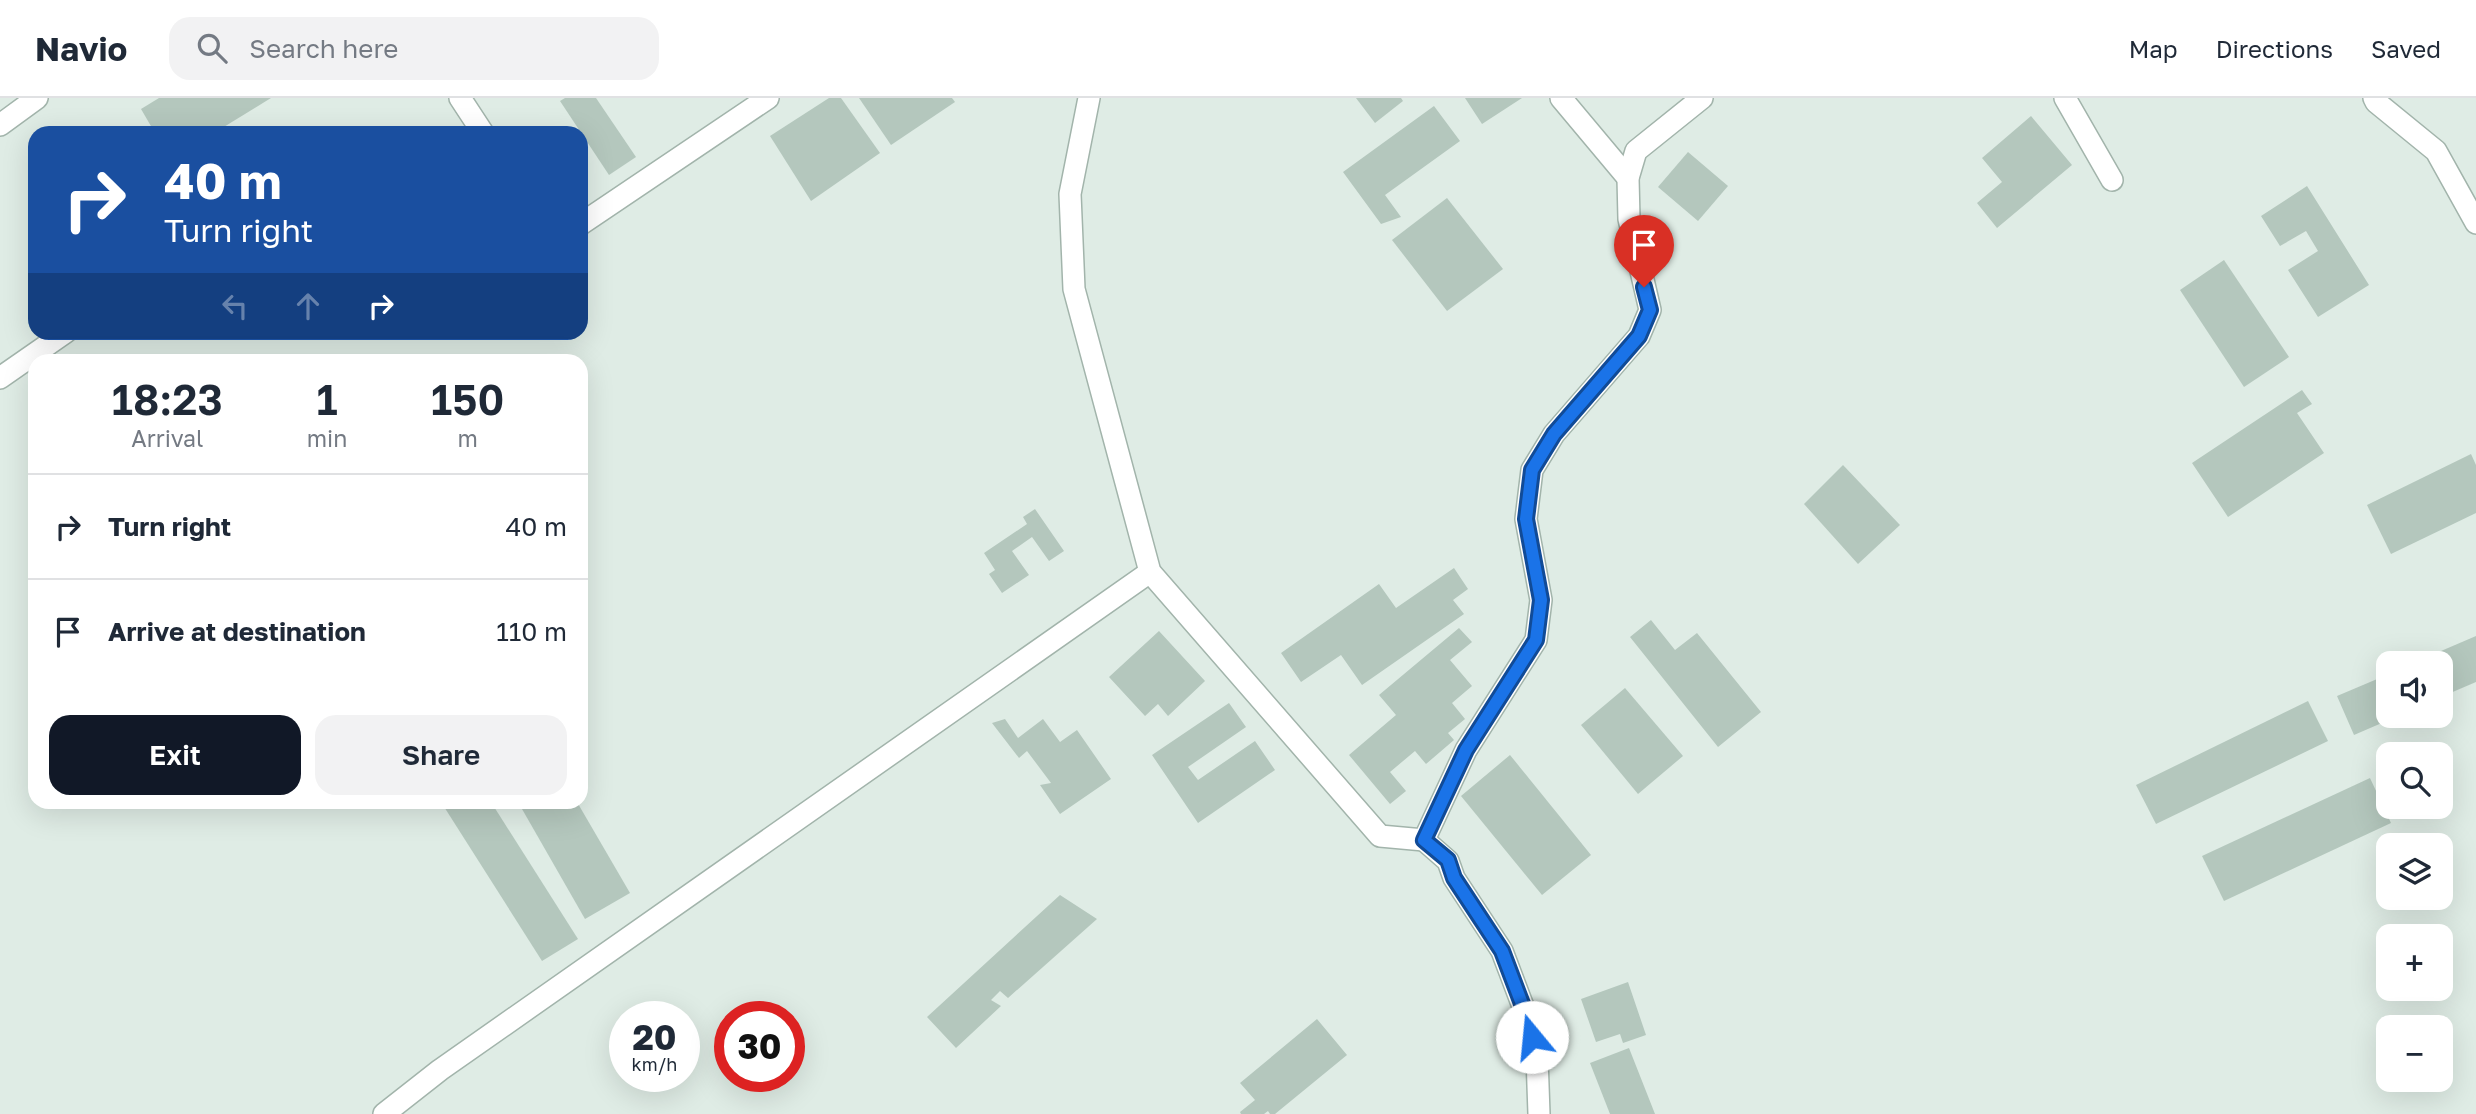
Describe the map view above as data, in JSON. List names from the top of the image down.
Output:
{
  "page": {
    "header": "Navio",
    "search": "Search here",
    "nav": ["Map", "Directions", "Saved"],
    "turn": ["40 m", "Turn right"],
    "eta": [
      "18:23",
      "Arrival",
      "1",
      "min",
      "150",
      "m"
    ],
    "list": [
      {
        "name": "Turn right",
        "value": "40 m"
      },
      {
        "name": "Arrive at destination",
        "value": "110 m"
      }
    ],
    "map_buttons": ["+", "−"],
    "buttons": ["Exit", "Share"],
    "speed": "20 km/h",
    "limit": "30"
  }
}
